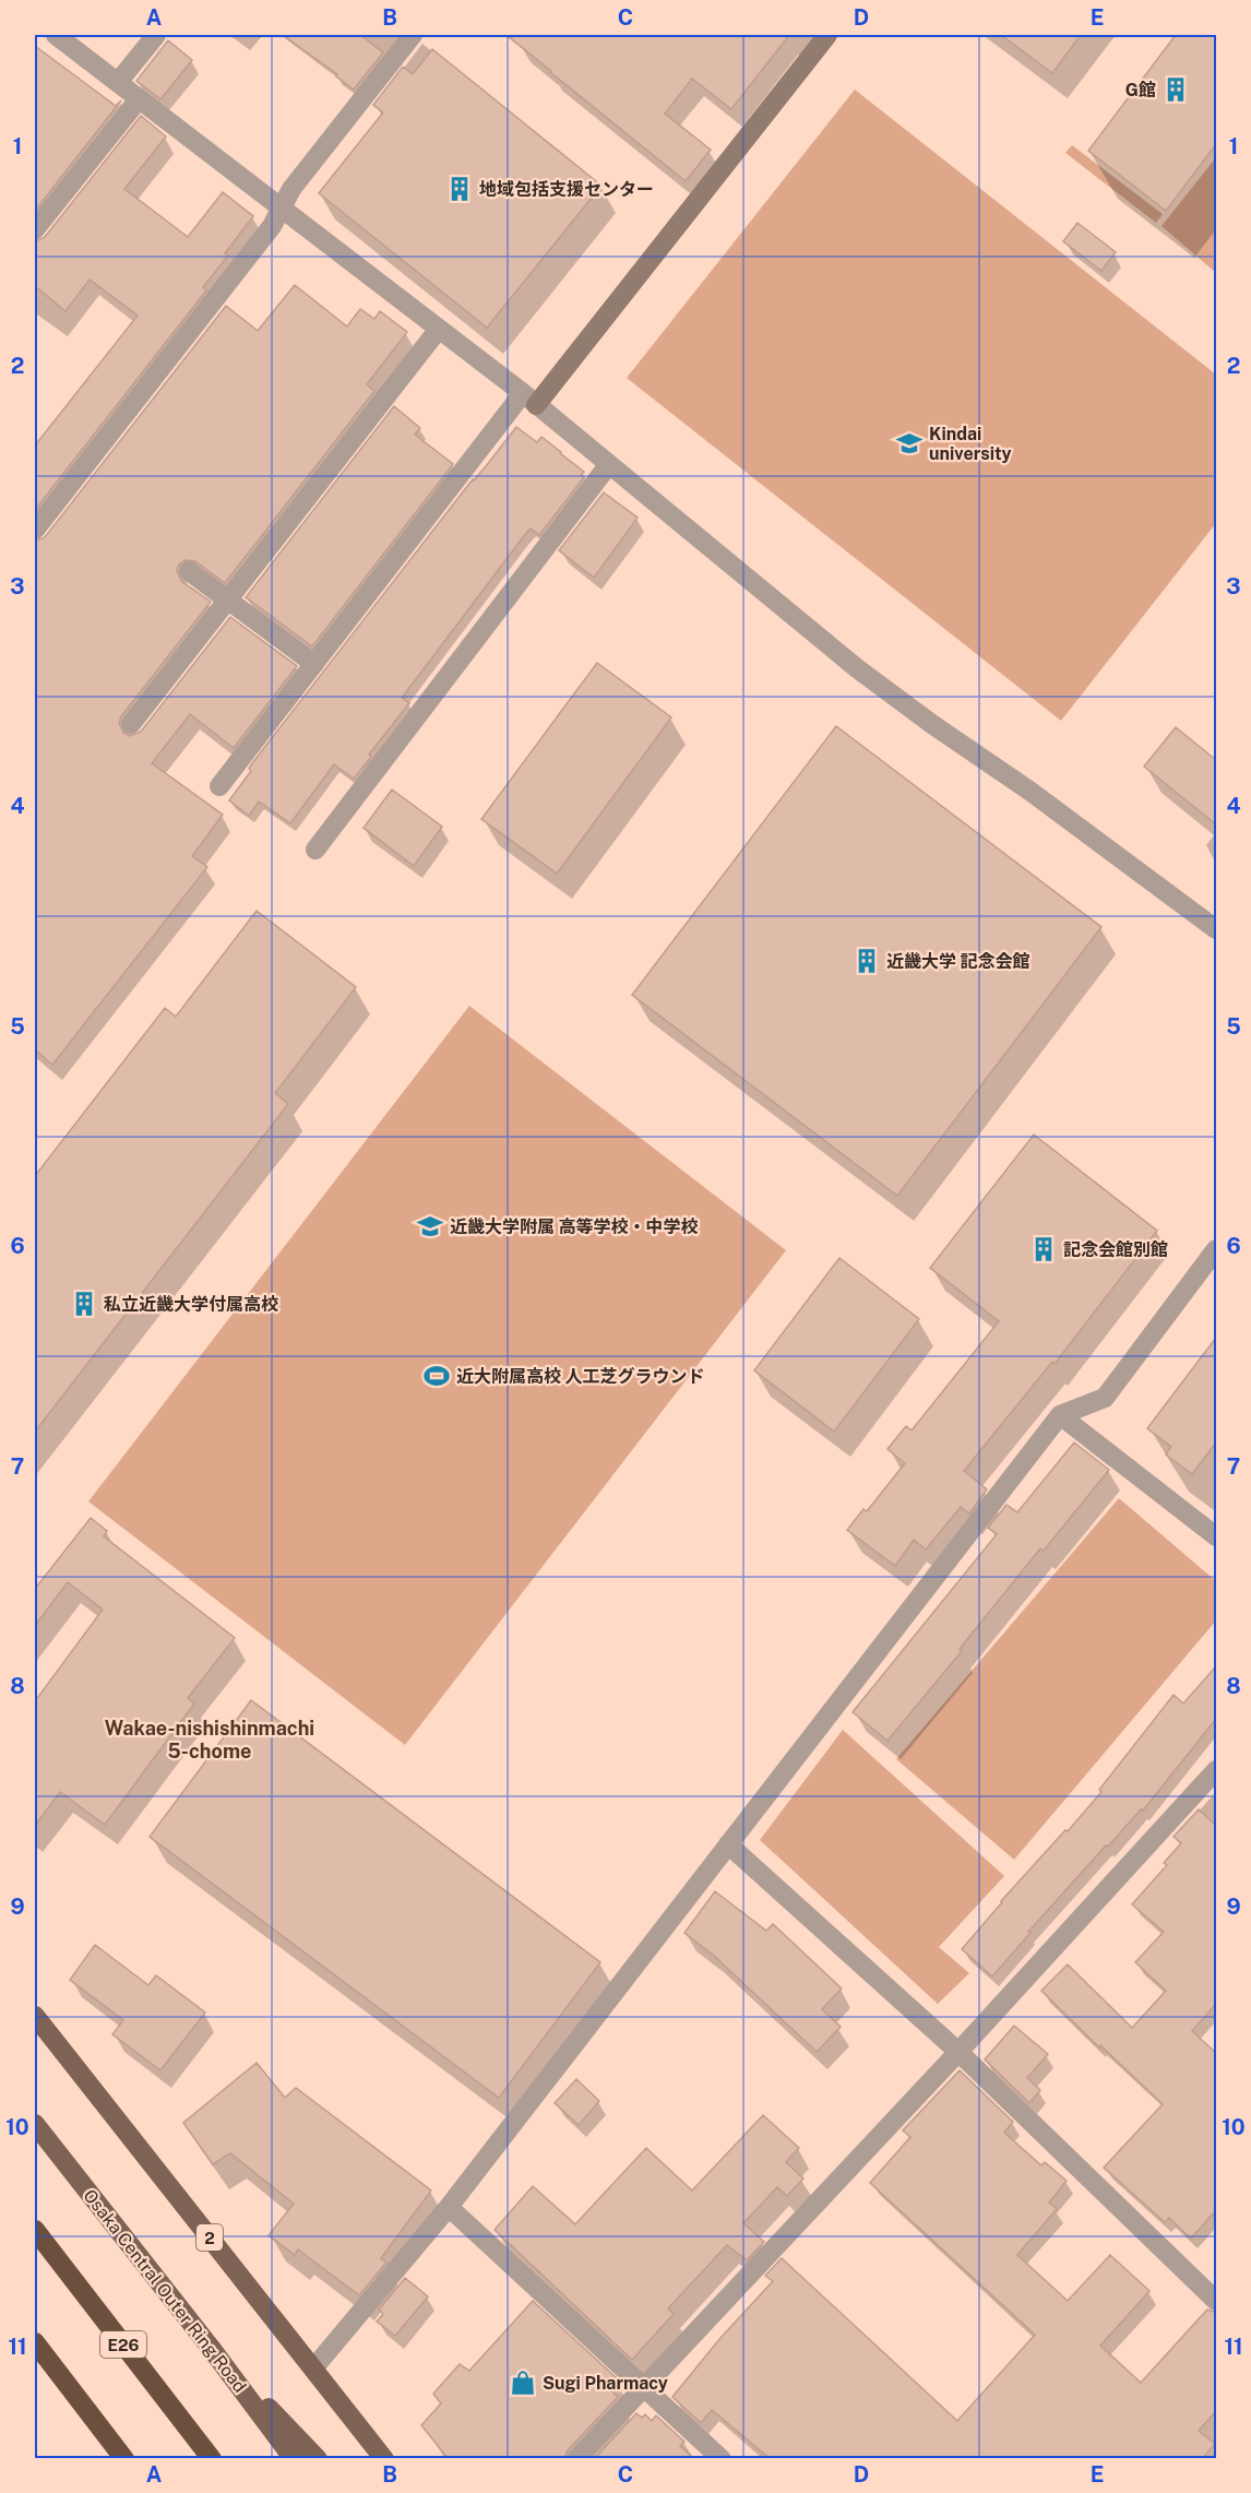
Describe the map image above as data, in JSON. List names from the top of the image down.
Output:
{
  "streets": {
    "highway": ["E26"],
    "main road": ["2", "Osaka Central Outer Ring Road"]
  },
  "districts": ["Wakae-nishishinmachi 5-chome"],
  "places": {
    "building": [
      "G館",
      "地域包括支援センター",
      "近畿大学 記念会館",
      "記念会館別館",
      "私立近畿大学付属高校"
    ],
    "school or university": ["Kindai university", "近畿大学附属 高等学校・中学校"],
    "sports": ["近大附属高校 人工芝グラウンド"],
    "shop": ["Sugi Pharmacy"]
  },
  "grid": {
    "columns": [
      "A",
      "B",
      "C",
      "D",
      "E"
    ],
    "rows": [
      "1",
      "2",
      "3",
      "4",
      "5",
      "6",
      "7",
      "8",
      "9",
      "10",
      "11"
    ]
  }
}
